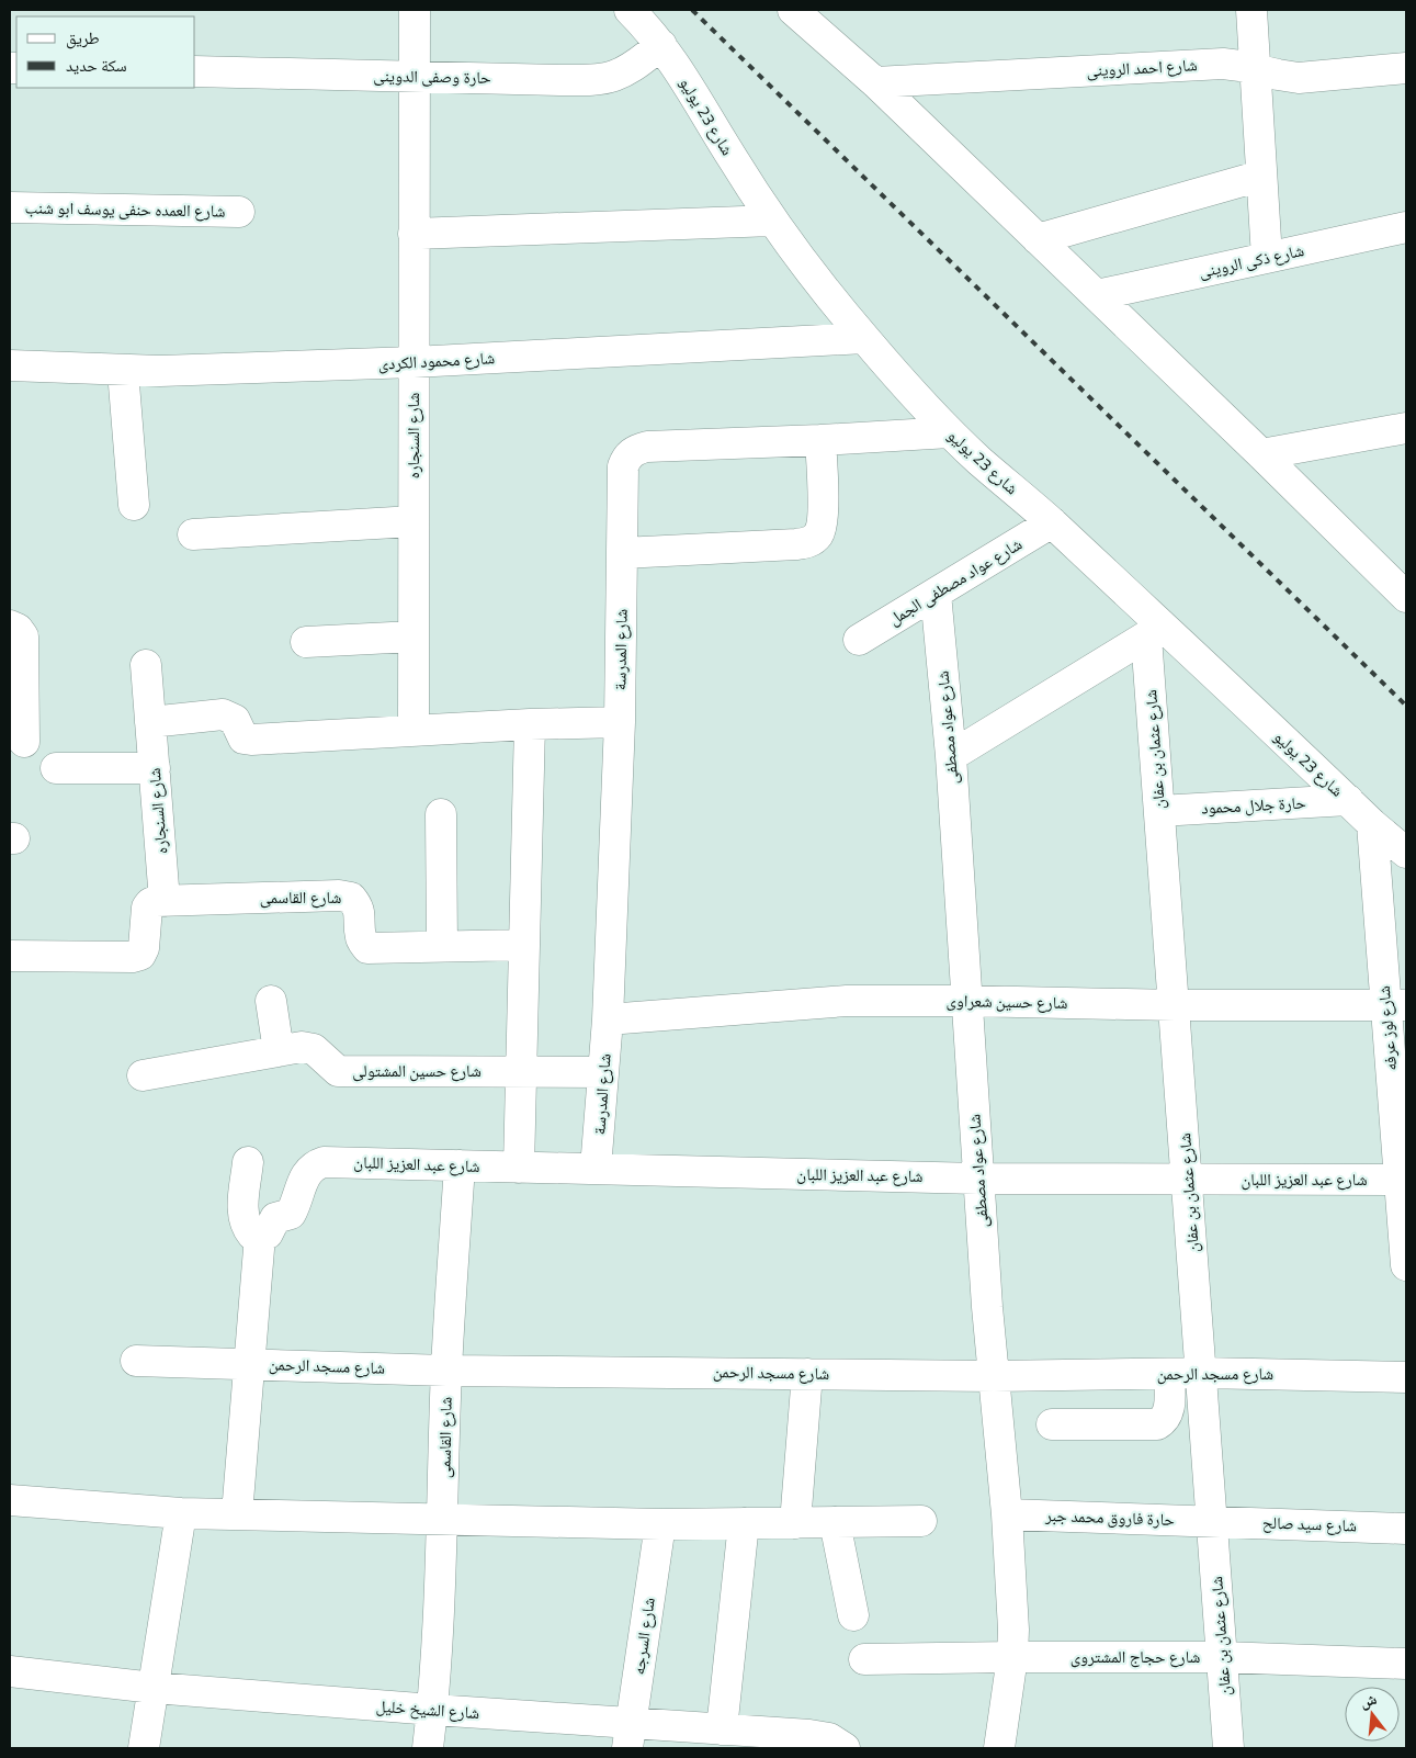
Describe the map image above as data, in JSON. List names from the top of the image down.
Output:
{
  "streets": {
    "street": [
      "شارع احمد الروينى",
      "حارة وصفى الدوينى",
      "شارع 23 يوليو",
      "شارع العمده حنفى يوسف ابو شنب",
      "شارع ذكى الروينى",
      "شارع محمود الكردى",
      "شارع السنجاره",
      "شارع عواد مصطفى الجمل",
      "شارع المدرسة",
      "شارع عواد مصطفى",
      "شارع عثمان بن عفان",
      "حارة جلال محمود",
      "شارع القاسمى",
      "شارع حسين شعراوى",
      "شارع لوز عرفه",
      "شارع حسين المشتولى",
      "شارع عبد العزيز اللبان",
      "شارع مسجد الرحمن",
      "حارة فاروق محمد جبر",
      "شارع سيد صالح",
      "شارع السرجه",
      "شارع حجاج المشتروى",
      "شارع الشيخ خليل"
    ]
  },
  "crossings": [
    ["حارة وصفى الدوينى", "شارع 23 يوليو"],
    ["حارة وصفى الدوينى", "شارع السنجاره"],
    ["شارع 23 يوليو", "شارع محمود الكردى"],
    ["شارع 23 يوليو", "شارع عواد مصطفى الجمل"],
    ["شارع 23 يوليو", "شارع المدرسة"],
    ["شارع 23 يوليو", "شارع عثمان بن عفان"],
    ["شارع 23 يوليو", "حارة جلال محمود"],
    ["شارع 23 يوليو", "شارع لوز عرفه"],
    ["شارع محمود الكردى", "شارع السنجاره"],
    ["شارع السنجاره", "شارع القاسمى"],
    ["شارع عواد مصطفى الجمل", "شارع عواد مصطفى"],
    ["شارع المدرسة", "شارع حسين شعراوى"],
    ["شارع المدرسة", "شارع حسين المشتولى"],
    ["شارع المدرسة", "شارع عبد العزيز اللبان"],
    ["شارع عواد مصطفى", "شارع حسين شعراوى"],
    ["شارع عواد مصطفى", "شارع عبد العزيز اللبان"],
    ["شارع عواد مصطفى", "شارع مسجد الرحمن"],
    ["شارع عواد مصطفى", "حارة فاروق محمد جبر"],
    ["شارع عواد مصطفى", "شارع حجاج المشتروى"],
    ["شارع عثمان بن عفان", "حارة جلال محمود"],
    ["شارع عثمان بن عفان", "شارع حسين شعراوى"],
    ["شارع عثمان بن عفان", "شارع عبد العزيز اللبان"],
    ["شارع عثمان بن عفان", "شارع مسجد الرحمن"],
    ["شارع عثمان بن عفان", "حارة فاروق محمد جبر"],
    ["شارع عثمان بن عفان", "شارع سيد صالح"],
    ["شارع عثمان بن عفان", "شارع حجاج المشتروى"],
    ["شارع القاسمى", "شارع عبد العزيز اللبان"],
    ["شارع القاسمى", "شارع مسجد الرحمن"],
    ["شارع القاسمى", "شارع الشيخ خليل"],
    ["شارع حسين شعراوى", "شارع لوز عرفه"],
    ["شارع لوز عرفه", "شارع عبد العزيز اللبان"],
    ["حارة فاروق محمد جبر", "شارع سيد صالح"],
    ["شارع السرجه", "شارع الشيخ خليل"]
  ],
  "legend": ["طريق", "سكة حديد"],
  "north": "top"
}
